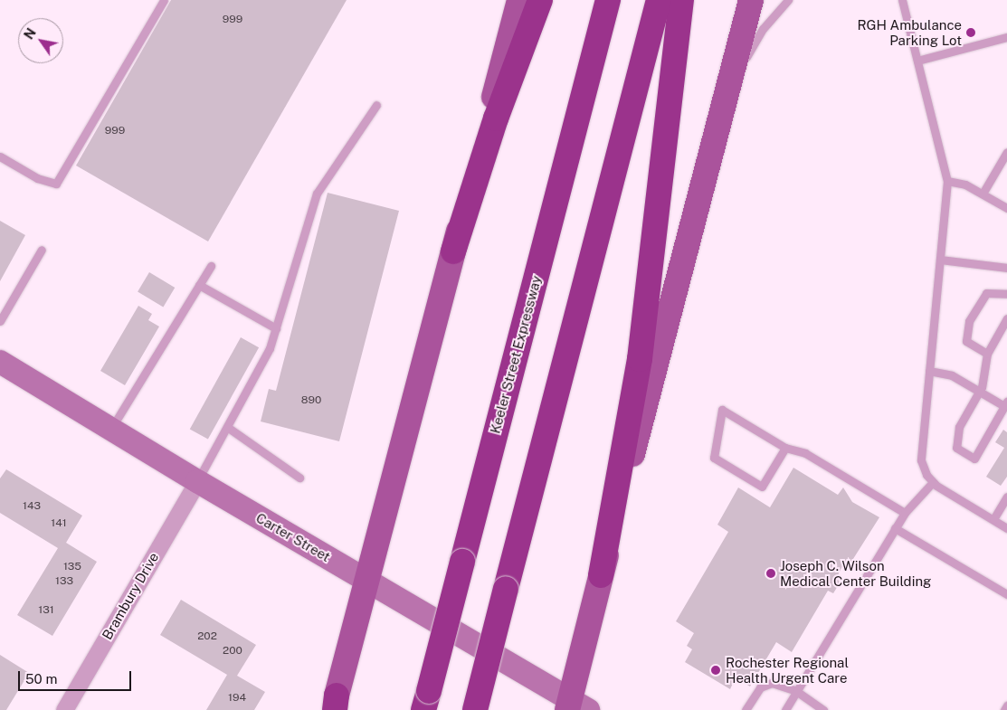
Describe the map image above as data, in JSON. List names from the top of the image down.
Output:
{
  "streets": {
    "highway": ["Keeler Street Expressway"],
    "main road": ["Carter Street"],
    "street": ["Brambury Drive"]
  },
  "crossings": [
    ["Carter Street", "Brambury Drive"]
  ],
  "places": ["RGH Ambulance Parking Lot", "Joseph C. Wilson Medical Center Building", "Rochester Regional Health Urgent Care"],
  "house_numbers": [
    "999",
    "999",
    "890",
    "143",
    "141",
    "135",
    "133",
    "131",
    "202",
    "200",
    "194"
  ],
  "scale_bar": "50 m",
  "north": "top left"
}
